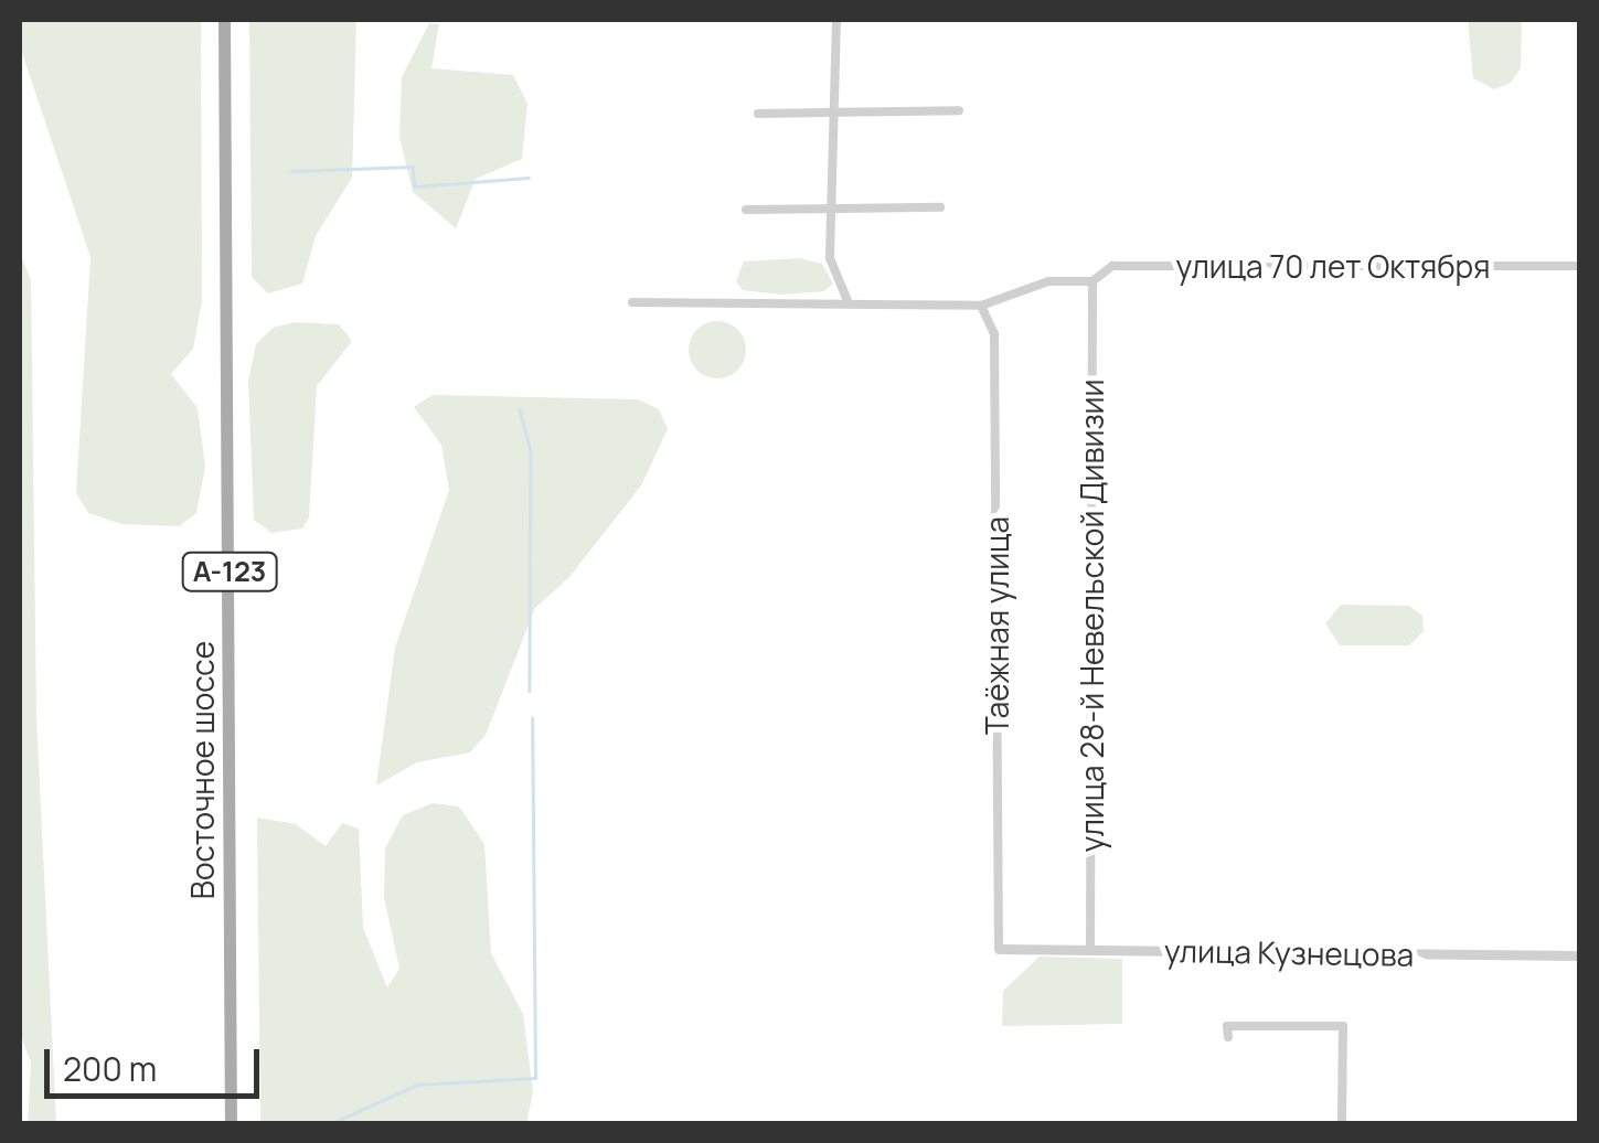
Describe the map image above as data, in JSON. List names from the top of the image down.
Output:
{
  "streets": {
    "main road": ["А-123", "Восточное шоссе"],
    "street": [
      "улица 70 лет Октября",
      "улица 28-й Невельской Дивизии",
      "Таёжная улица",
      "улица Кузнецова"
    ]
  },
  "crossings": [
    ["улица 70 лет Октября", "улица 28-й Невельской Дивизии"],
    ["улица 70 лет Октября", "Таёжная улица"],
    ["улица 28-й Невельской Дивизии", "улица Кузнецова"],
    ["Таёжная улица", "улица Кузнецова"]
  ],
  "scale_bar": "200 m"
}
